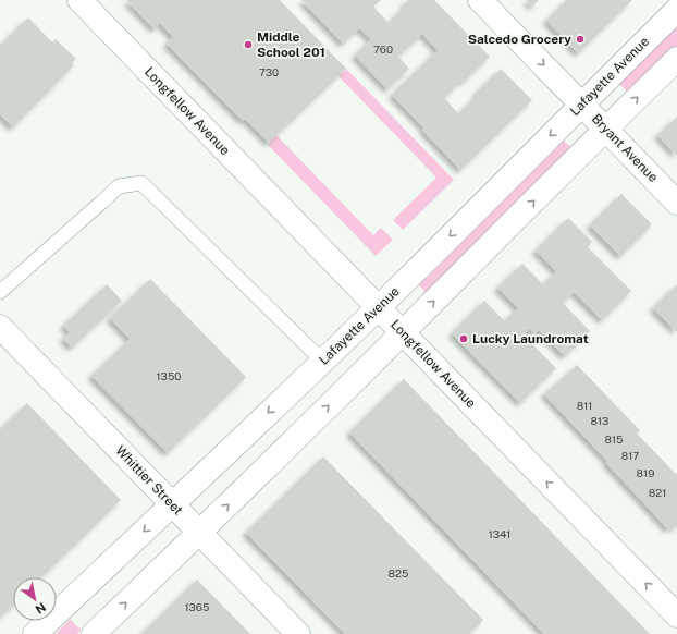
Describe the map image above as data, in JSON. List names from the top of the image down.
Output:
{
  "streets": {
    "street": [
      "Lafayette Avenue",
      "Longfellow Avenue",
      "Bryant Avenue",
      "Whittier Street"
    ]
  },
  "crossings": [
    ["Lafayette Avenue", "Longfellow Avenue"],
    ["Lafayette Avenue", "Bryant Avenue"],
    ["Lafayette Avenue", "Whittier Street"]
  ],
  "one_way": ["Longfellow Avenue", "Bryant Avenue"],
  "places": ["Salcedo Grocery", "Middle School 201", "Lucky Laundromat"],
  "house_numbers": [
    "760",
    "730",
    "1350",
    "811",
    "813",
    "815",
    "817",
    "819",
    "821",
    "1341",
    "825",
    "1365"
  ],
  "north": "bottom right"
}
